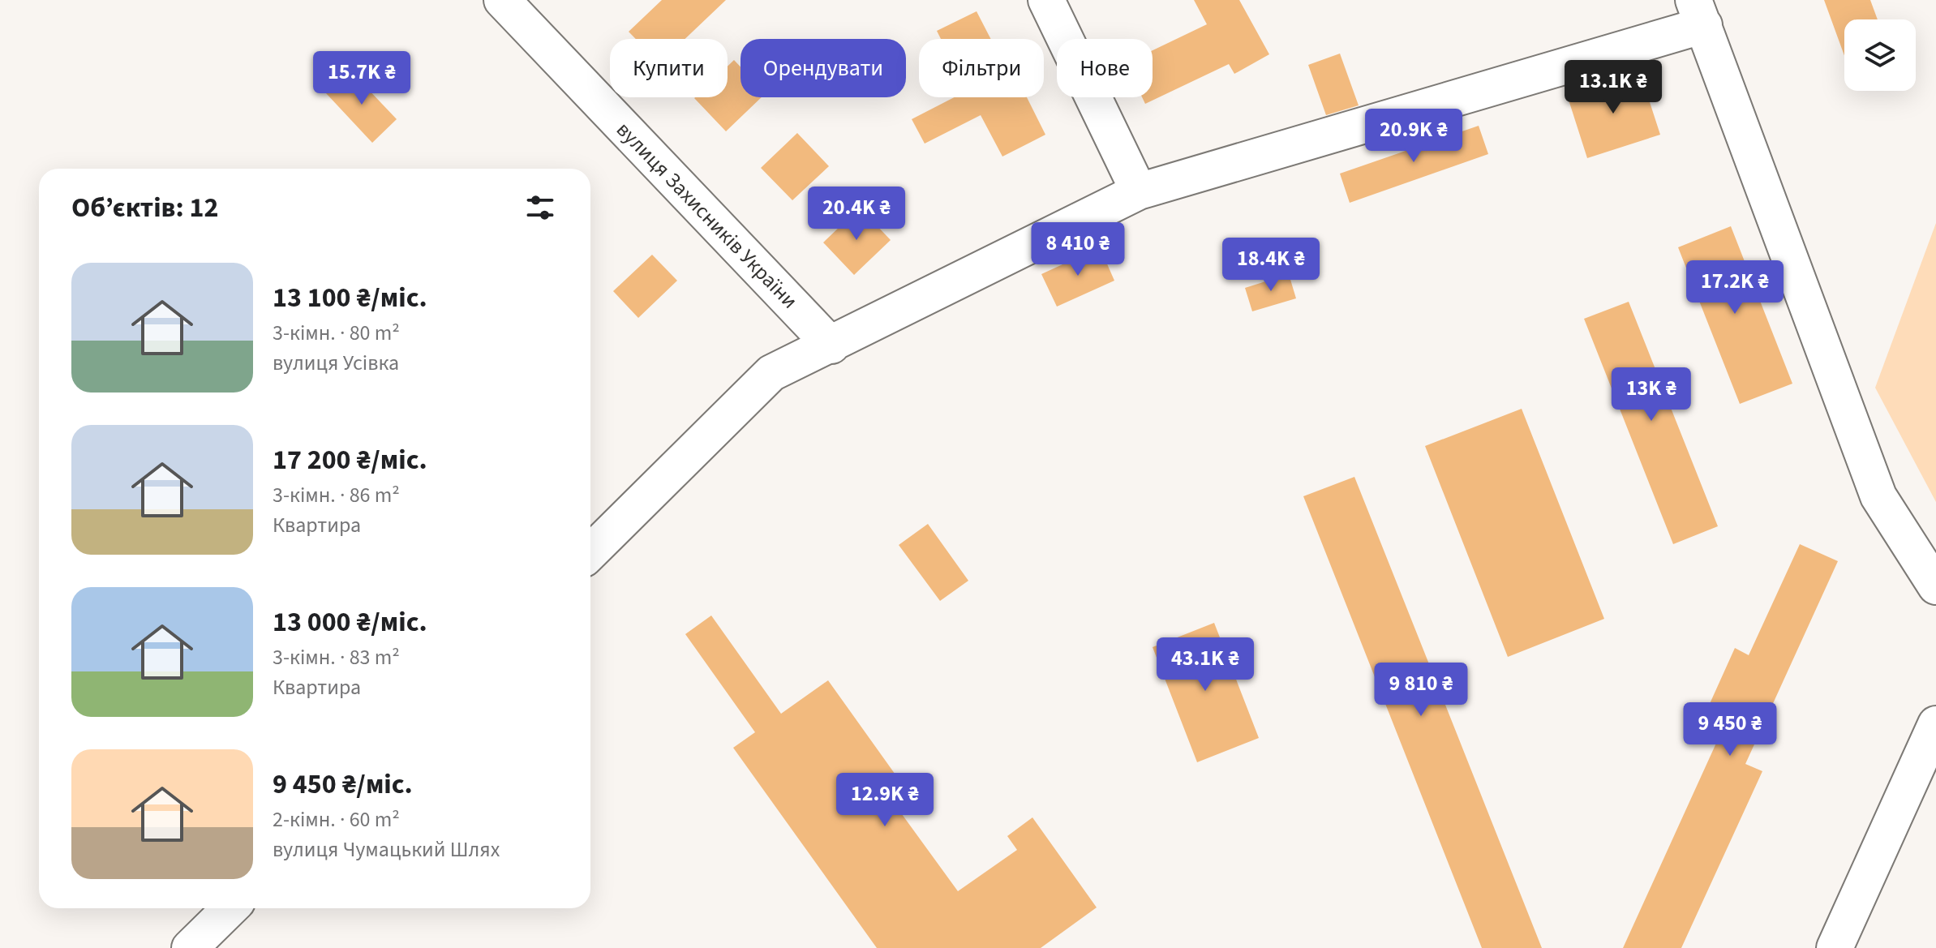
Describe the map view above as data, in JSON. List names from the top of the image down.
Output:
{
  "streets": {
    "street": ["вулиця Захисників України"]
  },
  "page": {
    "chip": [
      "Купити",
      "Орендувати",
      "Фільтри",
      "Нове"
    ],
    "price": [
      "15.7K ₴",
      "13.1K ₴",
      "20.9K ₴",
      "20.4K ₴",
      "8 410 ₴",
      "18.4K ₴",
      "17.2K ₴",
      "13K ₴",
      "43.1K ₴",
      "9 810 ₴",
      "9 450 ₴",
      "12.9K ₴"
    ],
    "heading": "Об’єктів: 12",
    "list": [
      {
        "name": "13 100 ₴/міс.",
        "note": "3-кімн. · 80 m² · вулиця Усівка"
      },
      {
        "name": "17 200 ₴/міс.",
        "note": "3-кімн. · 86 m² · Квартира"
      },
      {
        "name": "13 000 ₴/міс.",
        "note": "3-кімн. · 83 m² · Квартира"
      },
      {
        "name": "9 450 ₴/міс.",
        "note": "2-кімн. · 60 m² · вулиця Чумацький Шлях"
      }
    ]
  }
}
